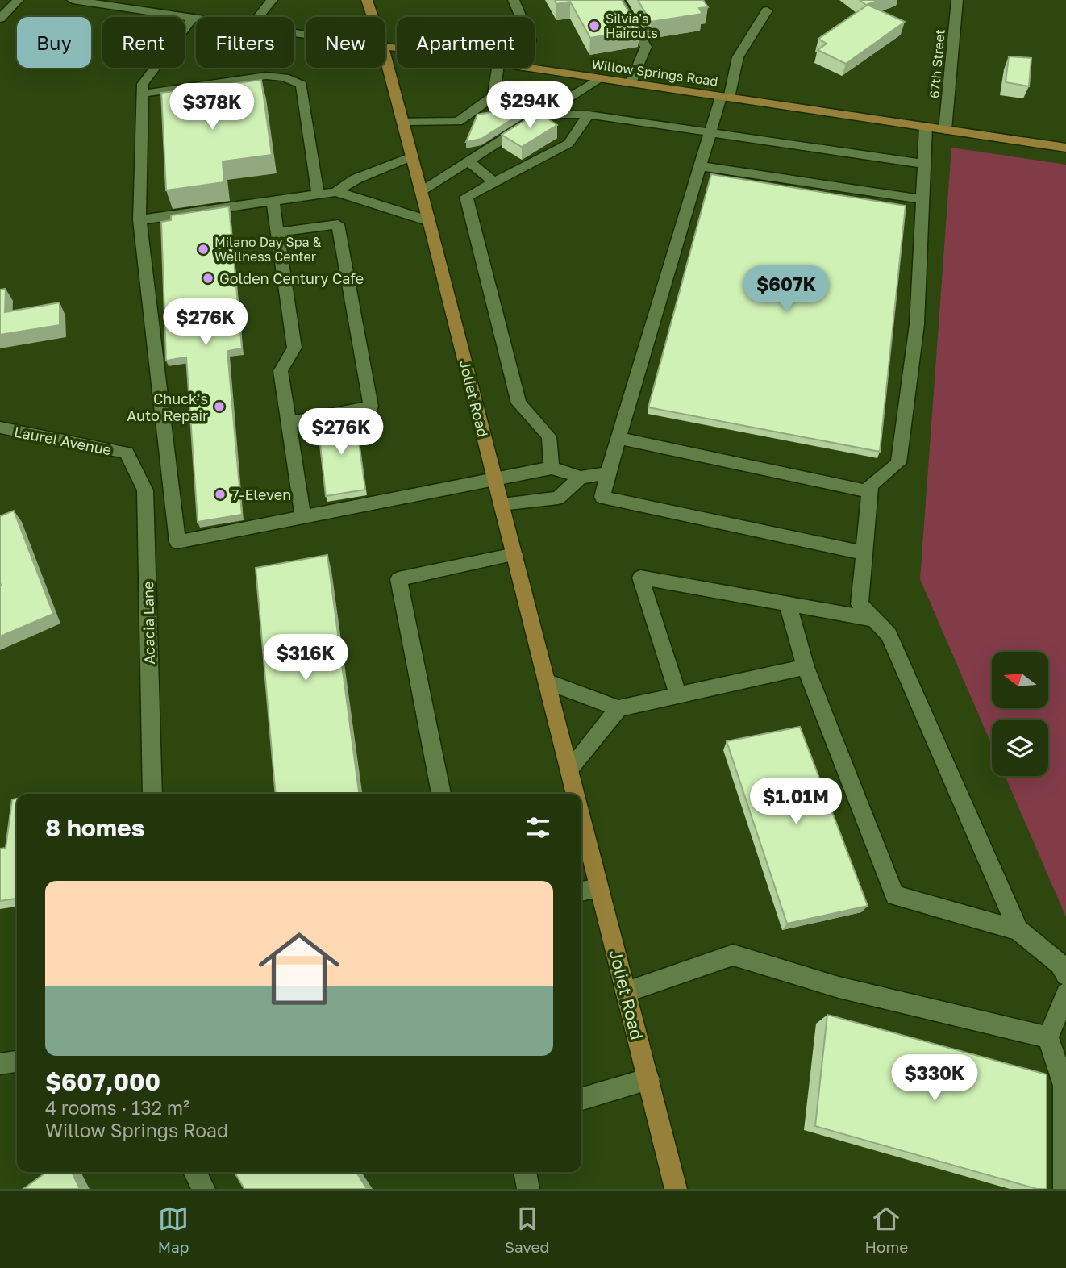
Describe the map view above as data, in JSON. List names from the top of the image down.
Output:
{
  "streets": {
    "main road": ["Willow Springs Road", "Joliet Road"],
    "street": ["67th Street", "Laurel Avenue", "Acacia Lane"]
  },
  "crossings": [
    ["67th Street", "Willow Springs Road"],
    ["Laurel Avenue", "Acacia Lane"]
  ],
  "places": [
    "Silvia's Haircuts",
    "Milano Day Spa & Wellness Center",
    "Golden Century Cafe",
    "Chuck's Auto Repair",
    "7-Eleven"
  ],
  "north": "left",
  "page": {
    "chip": [
      "Buy",
      "Rent",
      "Filters",
      "New",
      "Apartment"
    ],
    "price": [
      "$294K",
      "$378K",
      "$607K",
      "$276K",
      "$276K",
      "$316K",
      "$1.01M",
      "$330K"
    ],
    "heading": "8 homes",
    "list": [
      {
        "name": "$607,000",
        "note": "4 rooms · 132 m² · Willow Springs Road"
      }
    ],
    "tabs": ["Map", "Saved", "Home"]
  }
}
